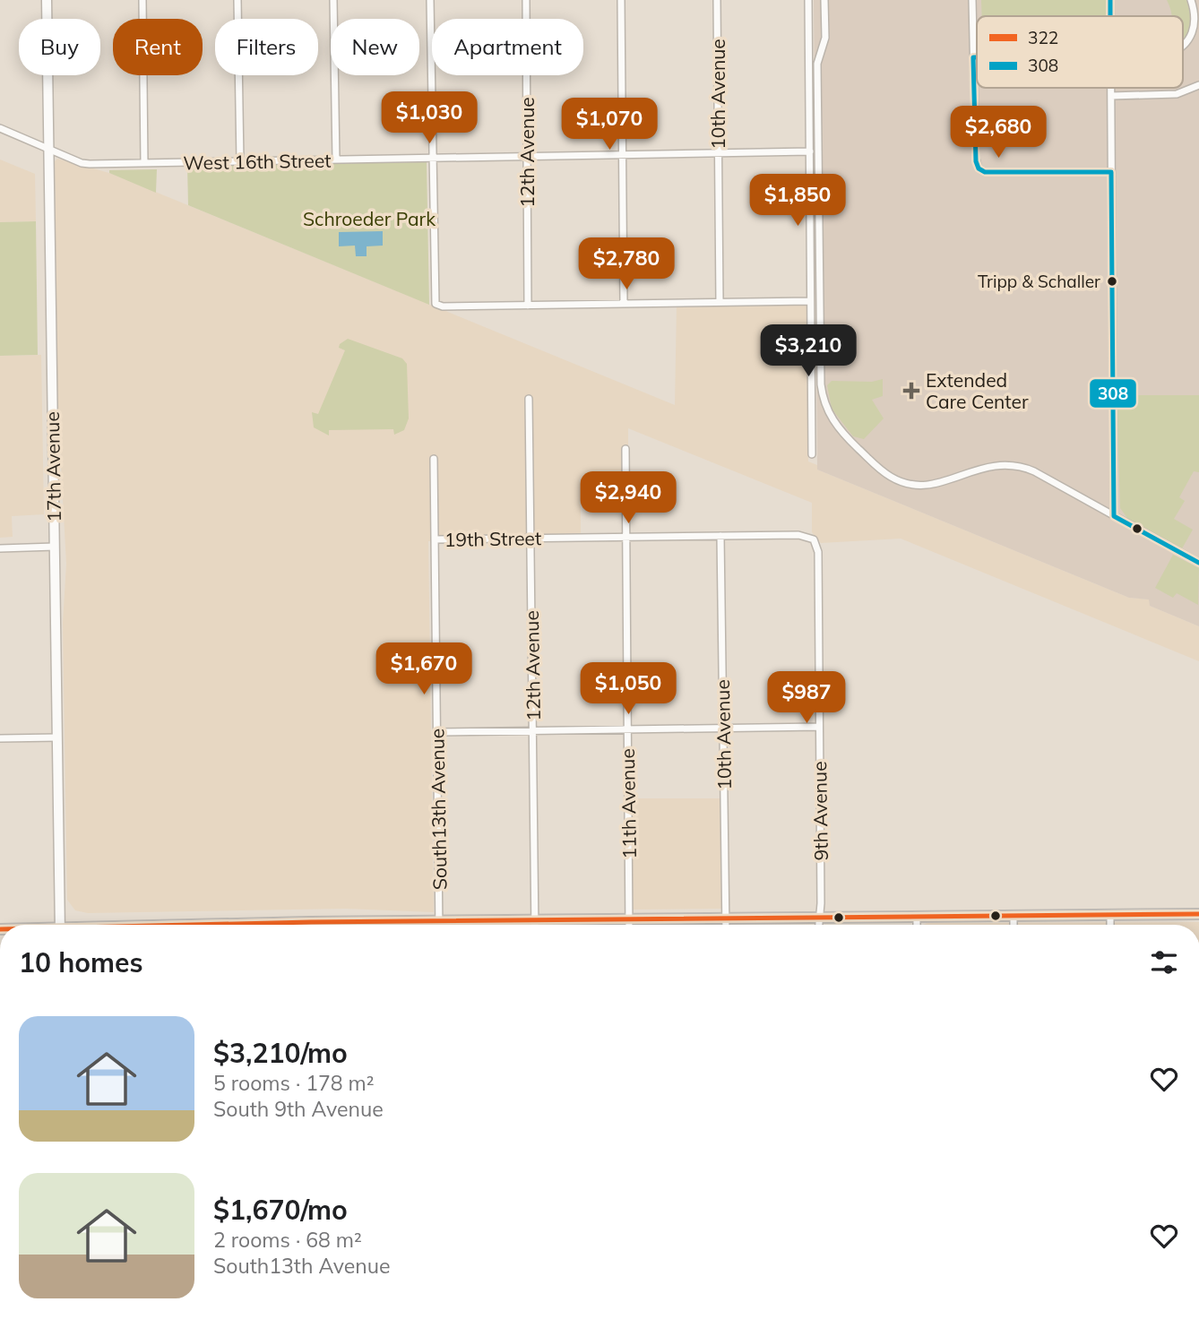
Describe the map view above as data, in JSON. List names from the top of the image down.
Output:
{
  "streets": {
    "street": [
      "10th Avenue",
      "12th Avenue",
      "West 16th Street",
      "17th Avenue",
      "19th Street",
      "11th Avenue",
      "South13th Avenue",
      "9th Avenue"
    ]
  },
  "crossings": [
    ["10th Avenue", "West 16th Street"],
    ["10th Avenue", "19th Street"],
    ["12th Avenue", "West 16th Street"],
    ["12th Avenue", "19th Street"],
    ["West 16th Street", "17th Avenue"],
    ["19th Street", "11th Avenue"],
    ["19th Street", "South13th Avenue"],
    ["19th Street", "9th Avenue"]
  ],
  "parks": ["Schroeder Park"],
  "places": {
    "other": ["Tripp & Schaller"],
    "health": ["Extended Care Center"]
  },
  "lines": ["transit line 308", "transit line 322"],
  "legend": ["322", "308"],
  "page": {
    "chip": [
      "Buy",
      "Rent",
      "Filters",
      "New",
      "Apartment"
    ],
    "price": [
      "$1,030",
      "$1,070",
      "$2,680",
      "$1,850",
      "$2,780",
      "$3,210",
      "$2,940",
      "$1,670",
      "$1,050",
      "$987"
    ],
    "heading": "10 homes",
    "list": [
      {
        "name": "$3,210/mo",
        "note": "5 rooms · 178 m² · South 9th Avenue"
      },
      {
        "name": "$1,670/mo",
        "note": "2 rooms · 68 m² · South13th Avenue"
      }
    ]
  }
}
